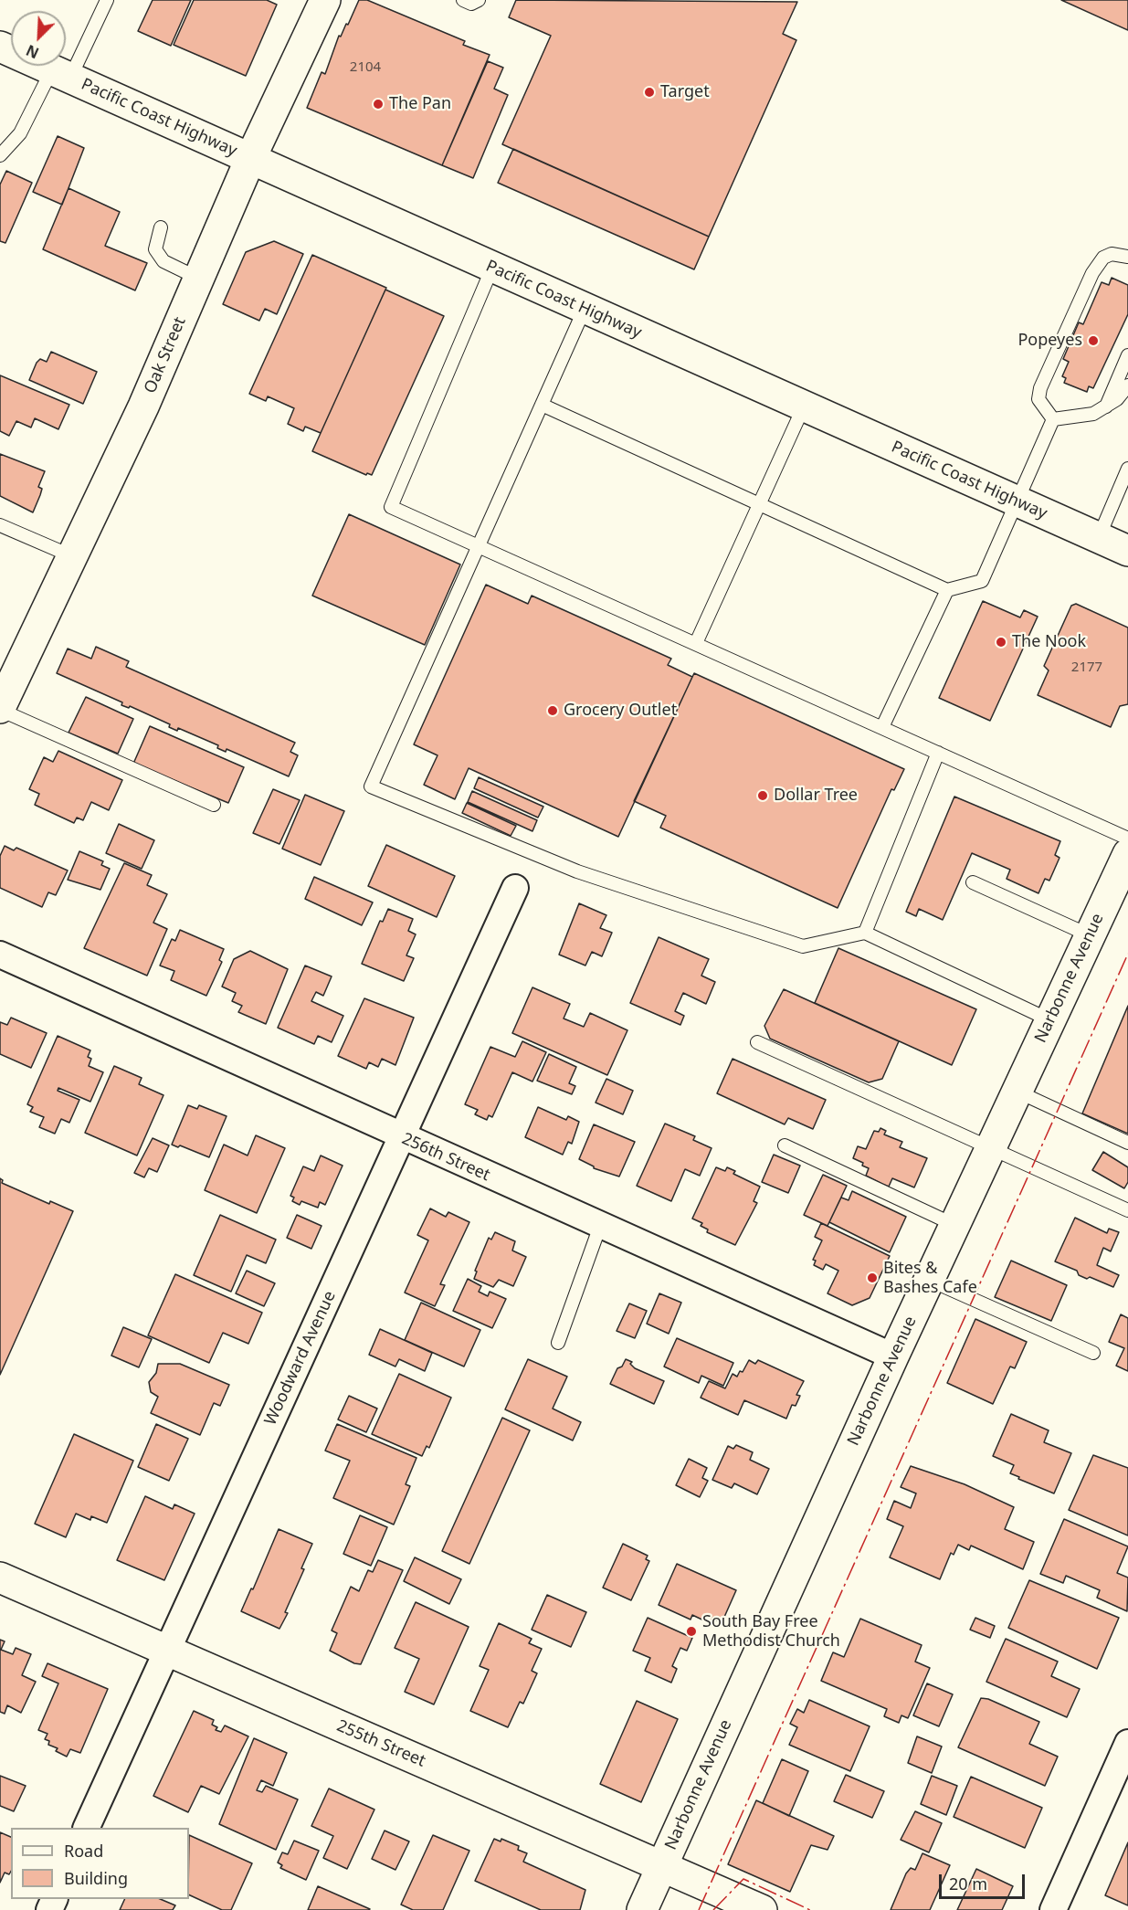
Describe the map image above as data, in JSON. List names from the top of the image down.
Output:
{
  "streets": {
    "main road": [
      "Pacific Coast Highway",
      "Oak Street",
      "Narbonne Avenue",
      "255th Street"
    ],
    "street": ["256th Street", "Woodward Avenue"]
  },
  "crossings": [
    ["Pacific Coast Highway", "Oak Street"],
    ["Narbonne Avenue", "256th Street"],
    ["Narbonne Avenue", "255th Street"],
    ["256th Street", "Woodward Avenue"],
    ["Woodward Avenue", "255th Street"]
  ],
  "places": [
    "Target",
    "The Pan",
    "Popeyes",
    "The Nook",
    "Grocery Outlet",
    "Dollar Tree",
    "Bites & Bashes Cafe",
    "South Bay Free Methodist Church"
  ],
  "house_numbers": ["2104", "2177"],
  "legend": ["Road", "Building"],
  "scale_bar": "20 m",
  "north": "bottom left"
}
